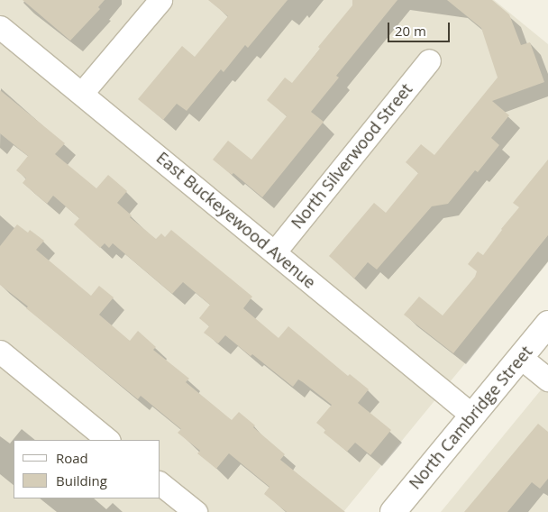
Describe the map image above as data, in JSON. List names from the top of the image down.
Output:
{
  "streets": {
    "street": ["North Silverwood Street", "East Buckeyewood Avenue", "North Cambridge Street"]
  },
  "crossings": [
    ["North Silverwood Street", "East Buckeyewood Avenue"],
    ["East Buckeyewood Avenue", "North Cambridge Street"]
  ],
  "legend": ["Road", "Building"],
  "scale_bar": "20 m"
}
